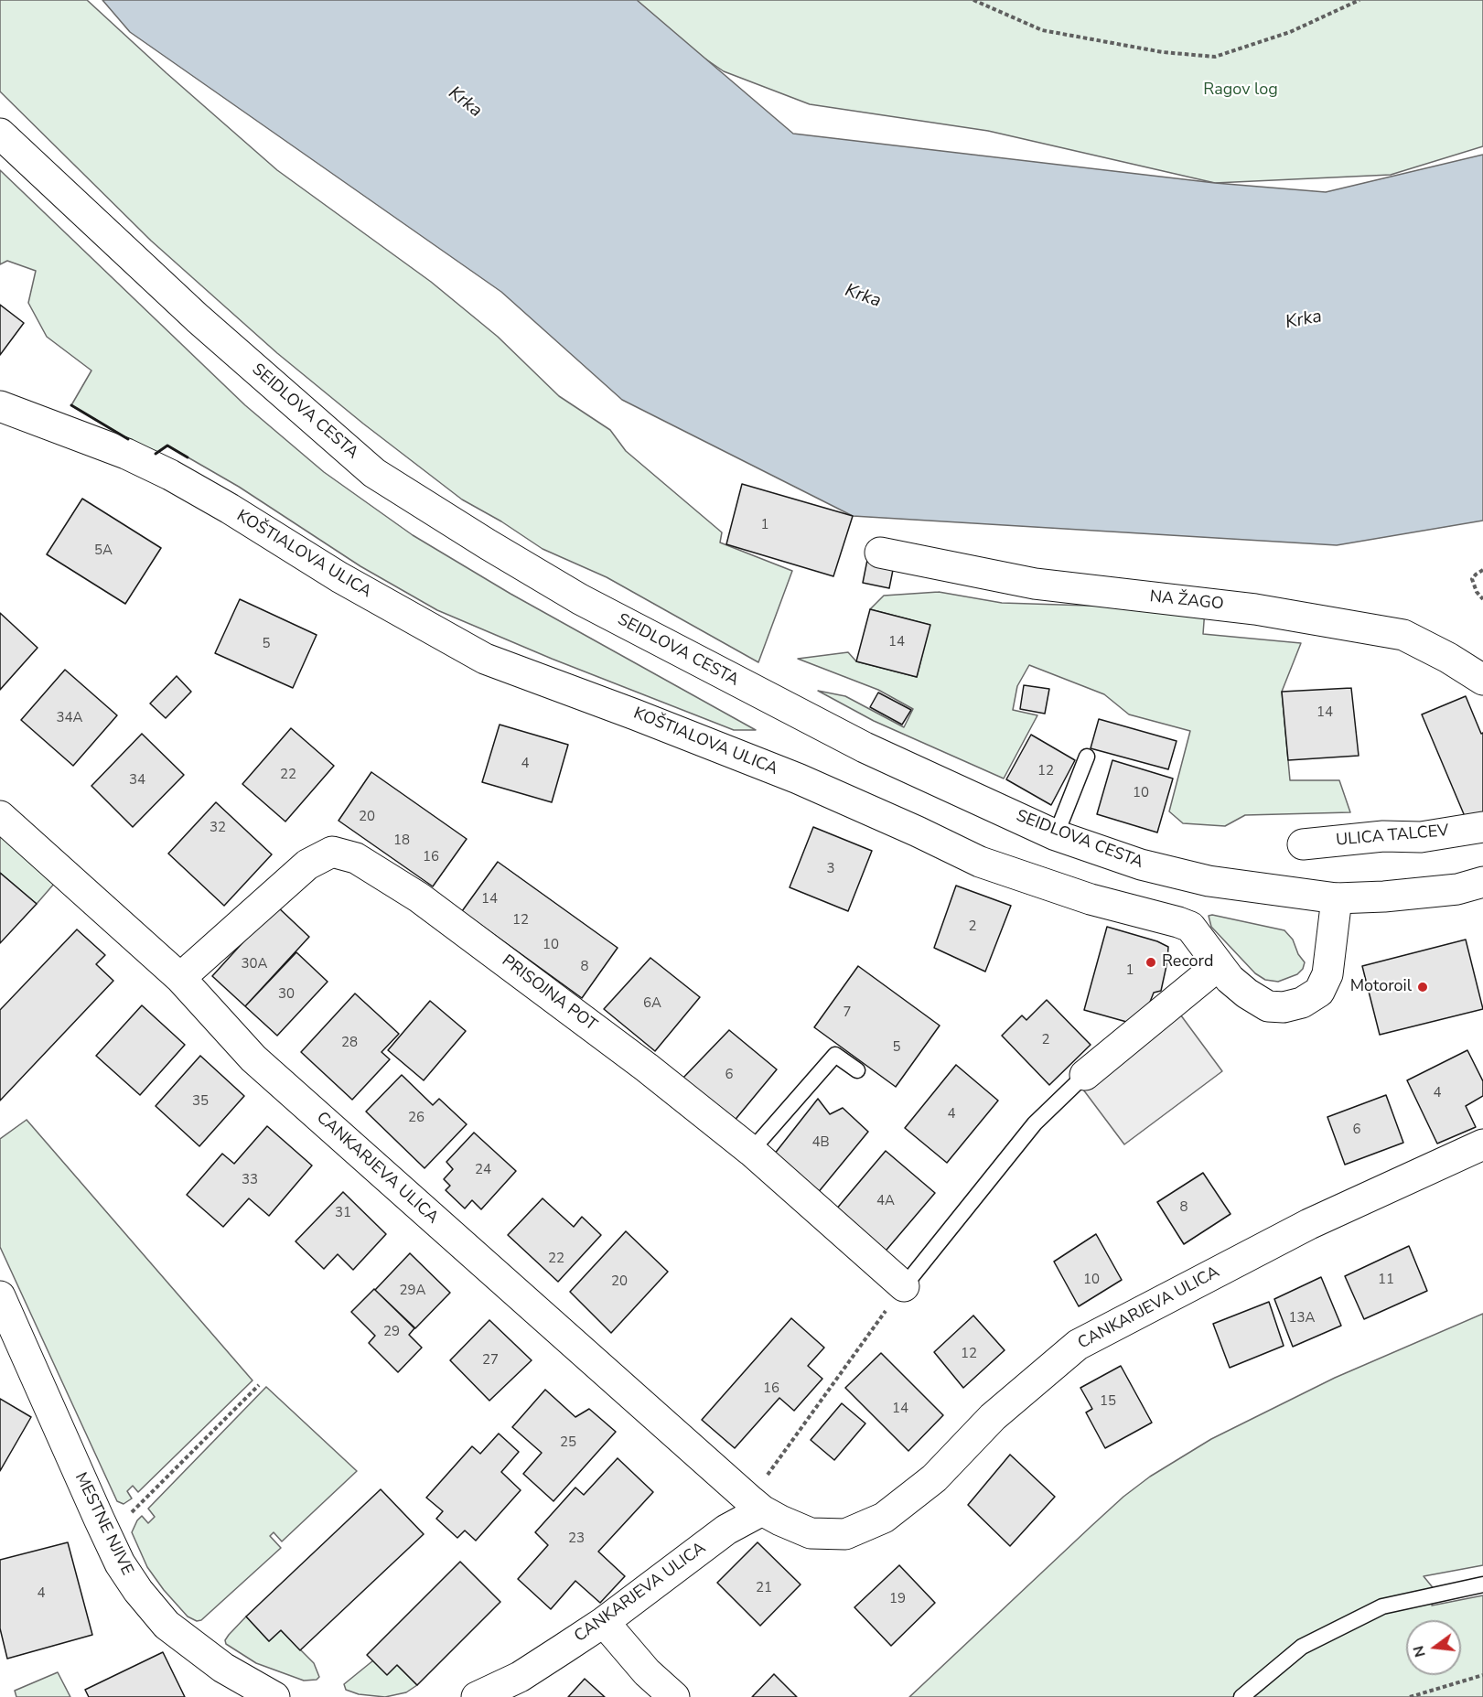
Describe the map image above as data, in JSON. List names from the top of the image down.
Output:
{
  "streets": {
    "street": [
      "SEIDLOVA CESTA",
      "KOŠTIALOVA ULICA",
      "NA ŽAGO",
      "ULICA TALCEV",
      "PRISOJNA POT",
      "CANKARJEVA ULICA",
      "MESTNE NJIVE"
    ]
  },
  "crossings": [
    ["SEIDLOVA CESTA", "KOŠTIALOVA ULICA"],
    ["PRISOJNA POT", "CANKARJEVA ULICA"]
  ],
  "water": ["Krka"],
  "parks": ["Ragov log"],
  "places": ["Record", "Motoroil"],
  "house_numbers": [
    "1",
    "5A",
    "14",
    "5",
    "14",
    "34A",
    "4",
    "12",
    "22",
    "34",
    "10",
    "20",
    "32",
    "18",
    "16",
    "3",
    "14",
    "12",
    "2",
    "10",
    "30A",
    "8",
    "1",
    "30",
    "6A",
    "7",
    "2",
    "28",
    "5",
    "6",
    "4",
    "35",
    "4",
    "26",
    "6",
    "4B",
    "24",
    "33",
    "4A",
    "8",
    "31",
    "22",
    "10",
    "11",
    "20",
    "29A",
    "13A",
    "29",
    "12",
    "27",
    "16",
    "15",
    "14",
    "25",
    "23",
    "21",
    "4",
    "19"
  ],
  "north": "left"
}
